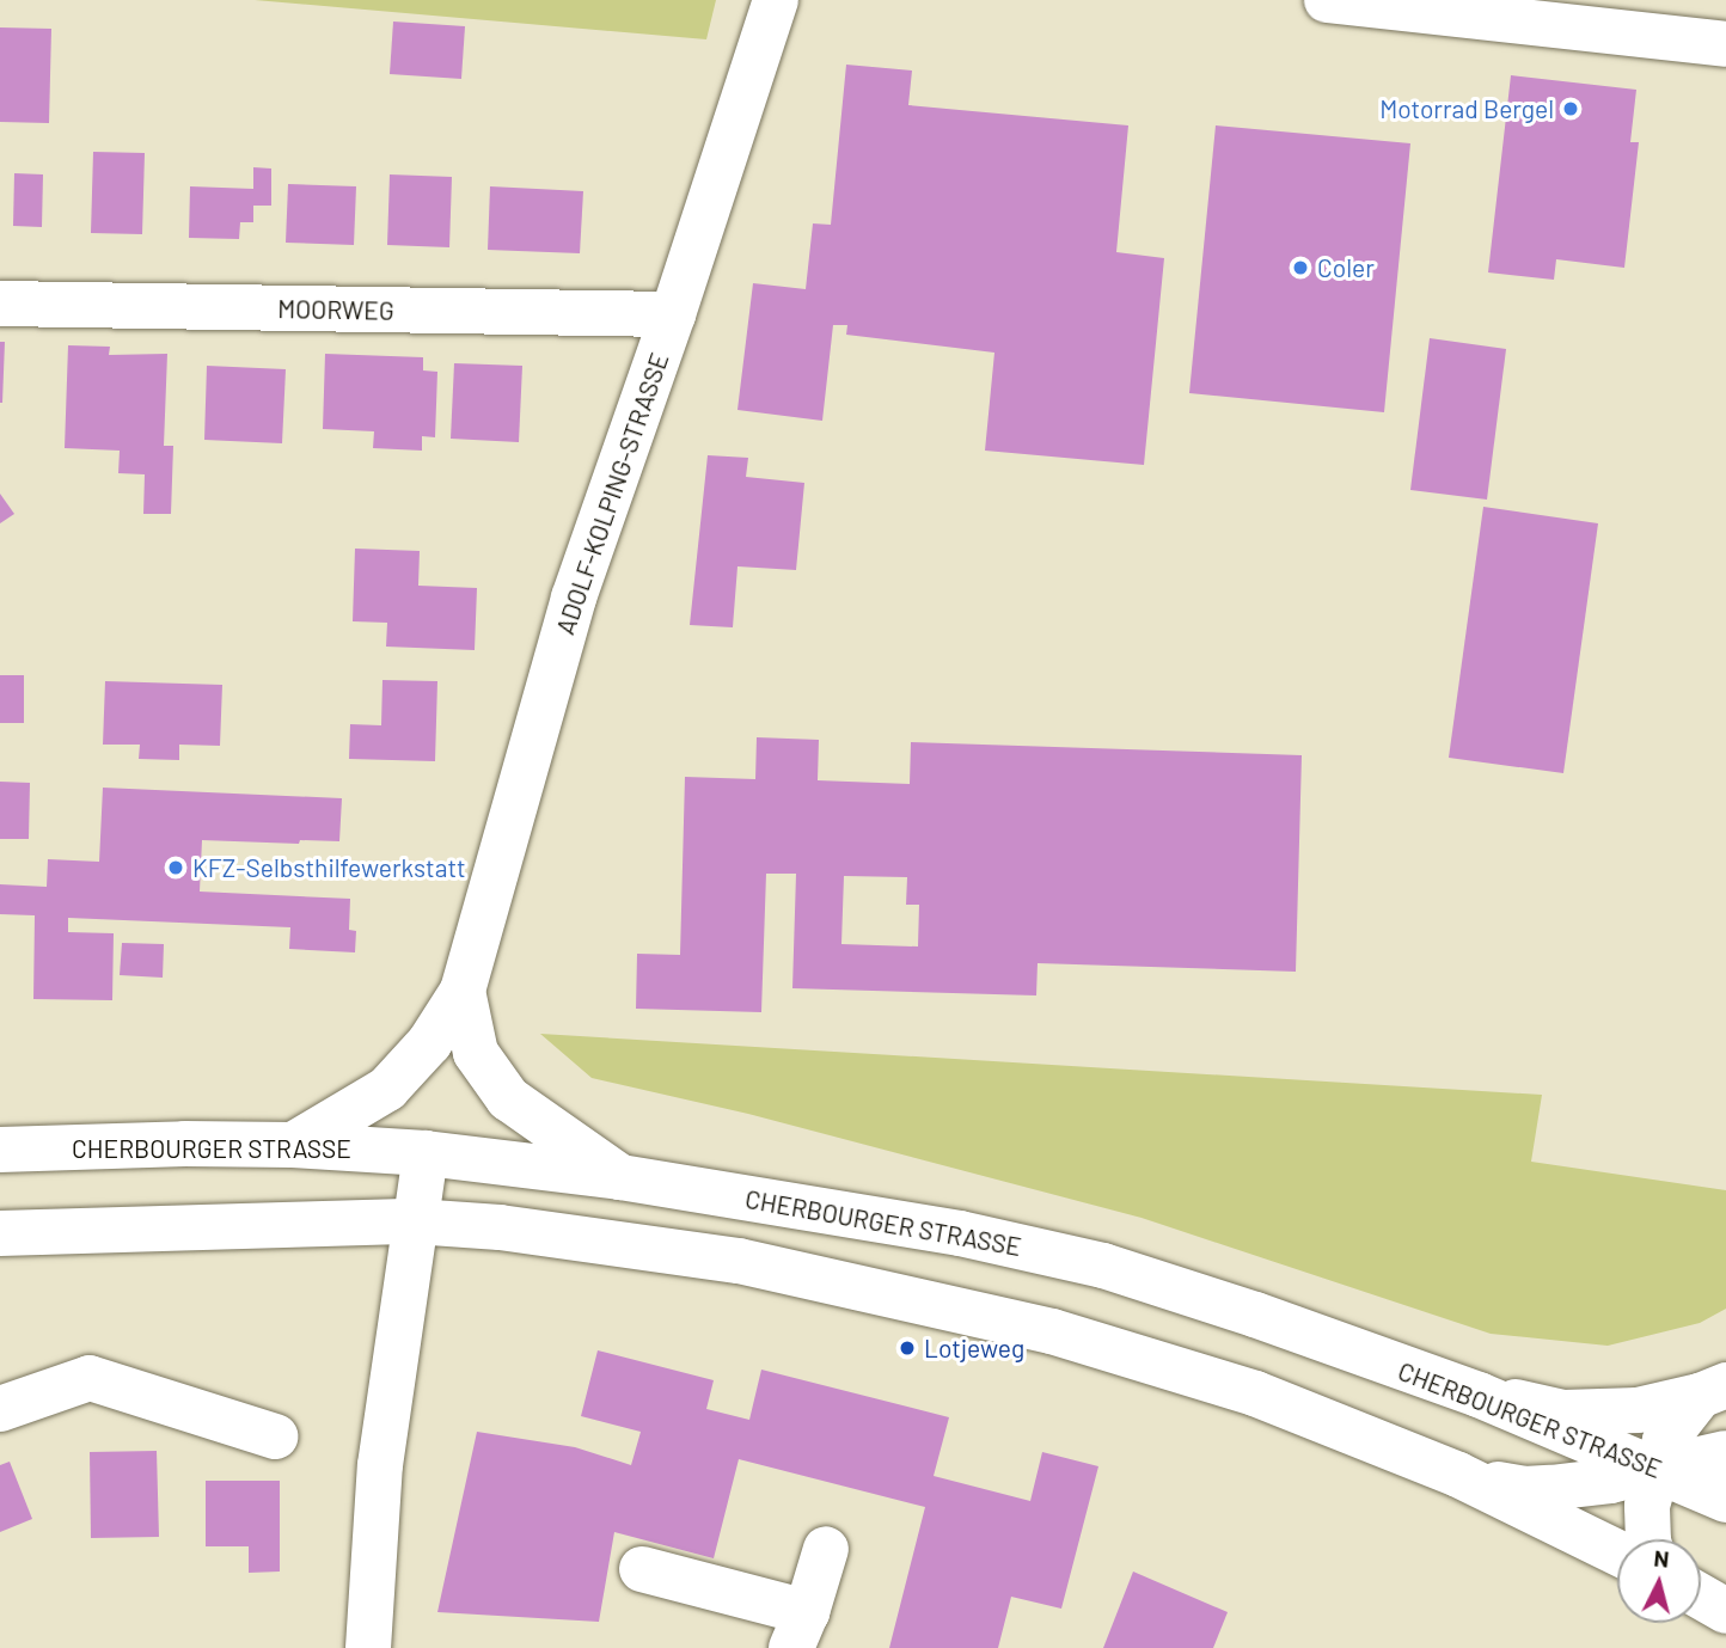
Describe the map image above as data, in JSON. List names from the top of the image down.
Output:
{
  "streets": {
    "main road": ["MOORWEG", "ADOLF-KOLPING-STRASSE", "CHERBOURGER STRASSE"]
  },
  "crossings": [
    ["MOORWEG", "ADOLF-KOLPING-STRASSE"],
    ["ADOLF-KOLPING-STRASSE", "CHERBOURGER STRASSE"]
  ],
  "places": [
    "Motorrad Bergel",
    "Coler",
    "KFZ-Selbsthilfewerkstatt",
    "Lotjeweg"
  ],
  "north": "top"
}
